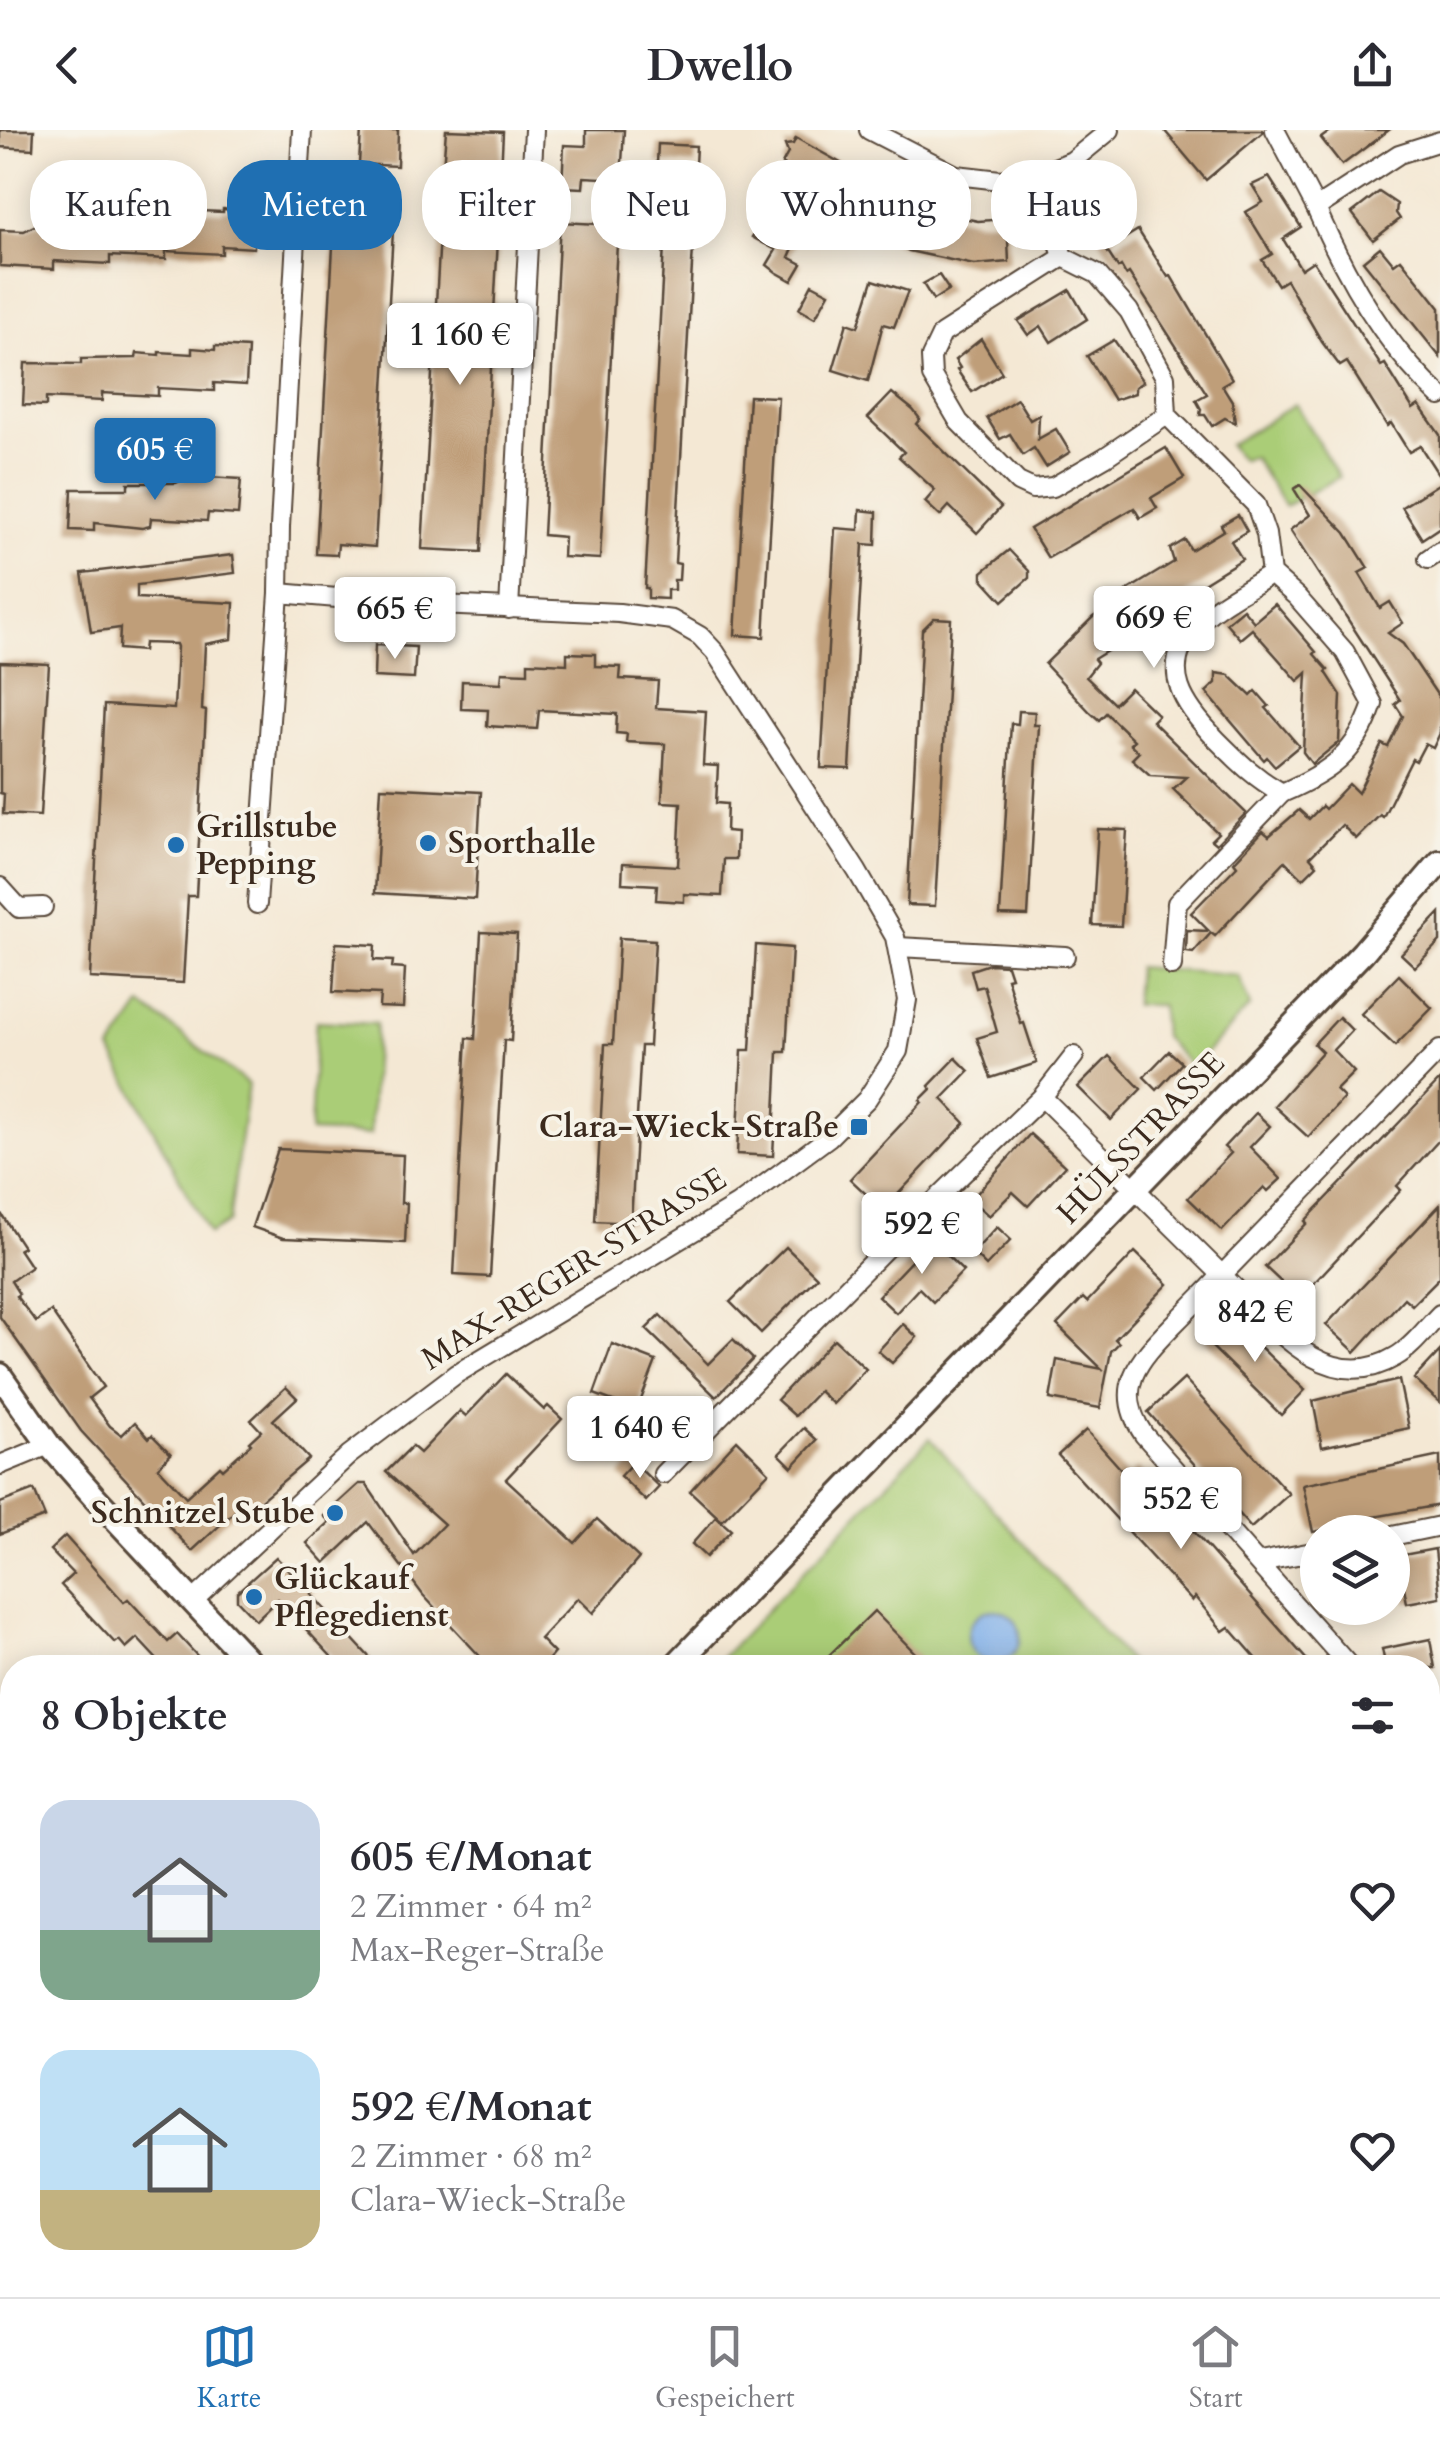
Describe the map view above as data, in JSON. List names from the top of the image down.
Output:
{
  "streets": {
    "street": ["HÜLSSTRASSE", "MAX-REGER-STRASSE"]
  },
  "places": {
    "other": [
      "Sporthalle",
      "Grillstube Pepping",
      "Schnitzel Stube",
      "Glückauf Pflegedienst"
    ],
    "transit": ["Clara-Wieck-Straße"]
  },
  "page": {
    "header": "Dwello",
    "chip": [
      "Kaufen",
      "Mieten",
      "Filter",
      "Neu",
      "Wohnung",
      "Haus"
    ],
    "price": [
      "1 160 €",
      "605 €",
      "665 €",
      "669 €",
      "592 €",
      "842 €",
      "1 640 €",
      "552 €"
    ],
    "heading": "8 Objekte",
    "list": [
      {
        "name": "605 €/Monat",
        "note": "2 Zimmer · 64 m² · Max-Reger-Straße"
      },
      {
        "name": "592 €/Monat",
        "note": "2 Zimmer · 68 m² · Clara-Wieck-Straße"
      }
    ],
    "tabs": ["Karte", "Gespeichert", "Start"]
  }
}
